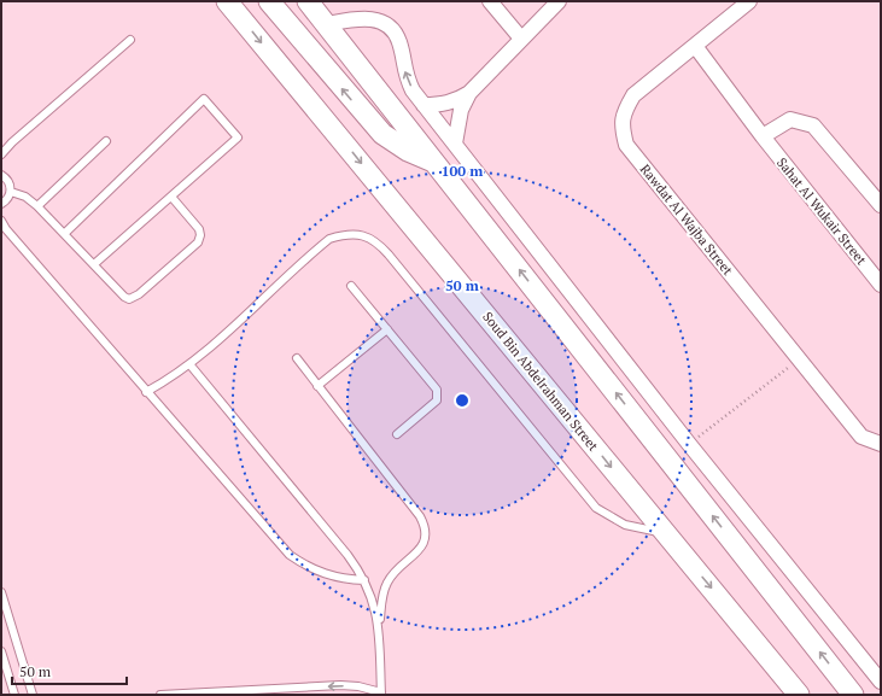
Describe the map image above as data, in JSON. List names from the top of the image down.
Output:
{
  "streets": {
    "main road": ["Soud Bin Abdelrahman Street"],
    "street": ["Sahat Al Wukair Street", "Rawdat Al Wajba Street"]
  },
  "crossings": [
    ["Sahat Al Wukair Street", "Rawdat Al Wajba Street"]
  ],
  "scale_bar": "50 m",
  "rings": ["100 m", "50 m"]
}
